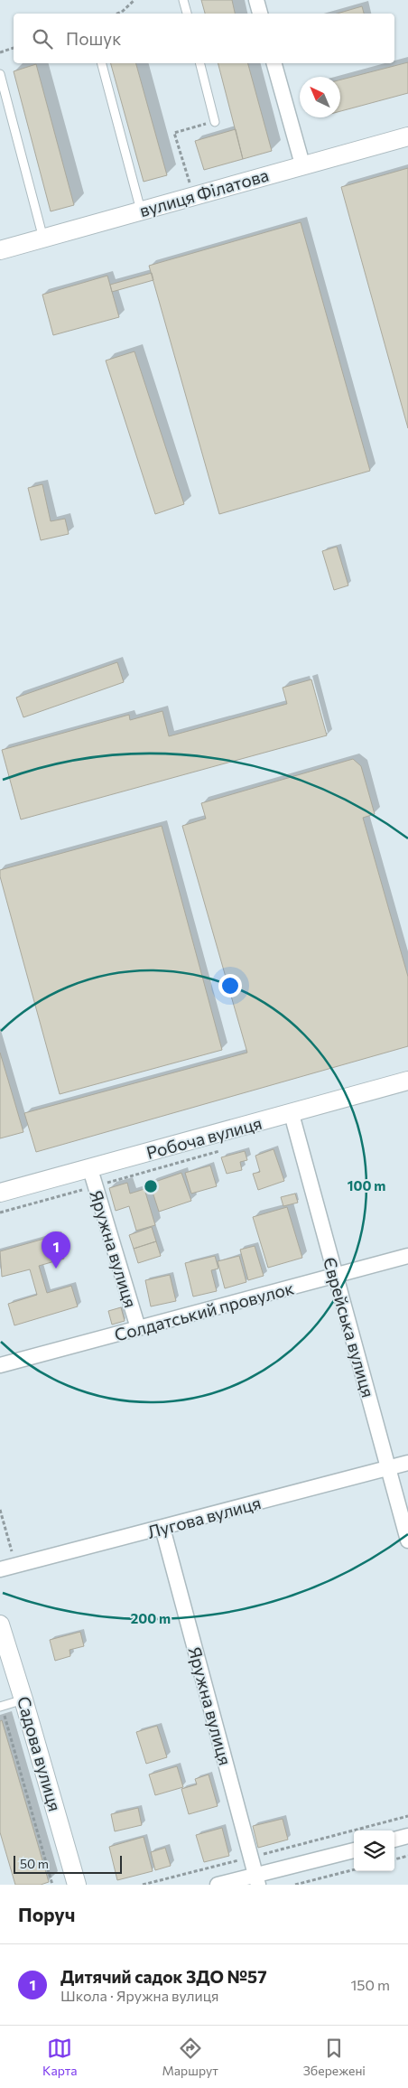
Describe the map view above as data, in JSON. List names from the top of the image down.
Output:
{
  "streets": {
    "street": [
      "вулиця Філатова",
      "Робоча вулиця",
      "Яружна вулиця",
      "Солдатський провулок",
      "Єврейська вулиця",
      "Лугова вулиця",
      "Садова вулиця"
    ]
  },
  "crossings": [
    ["Робоча вулиця", "Яружна вулиця"],
    ["Робоча вулиця", "Єврейська вулиця"],
    ["Яружна вулиця", "Солдатський провулок"],
    ["Яружна вулиця", "Лугова вулиця"],
    ["Солдатський провулок", "Єврейська вулиця"],
    ["Єврейська вулиця", "Лугова вулиця"]
  ],
  "scale_bar": "50 m",
  "north": "top left",
  "page": {
    "search": "Пошук",
    "pins": "1",
    "scale": "50 m",
    "heading": "Поруч",
    "list": [
      {
        "mark": "1",
        "name": "Дитячий садок ЗДО №57",
        "note": "Школа · Яружна вулиця",
        "value": "150 m"
      }
    ],
    "nav": ["Карта", "Маршрут", "Збережені"]
  },
  "rings": ["100 m", "200 m"]
}
